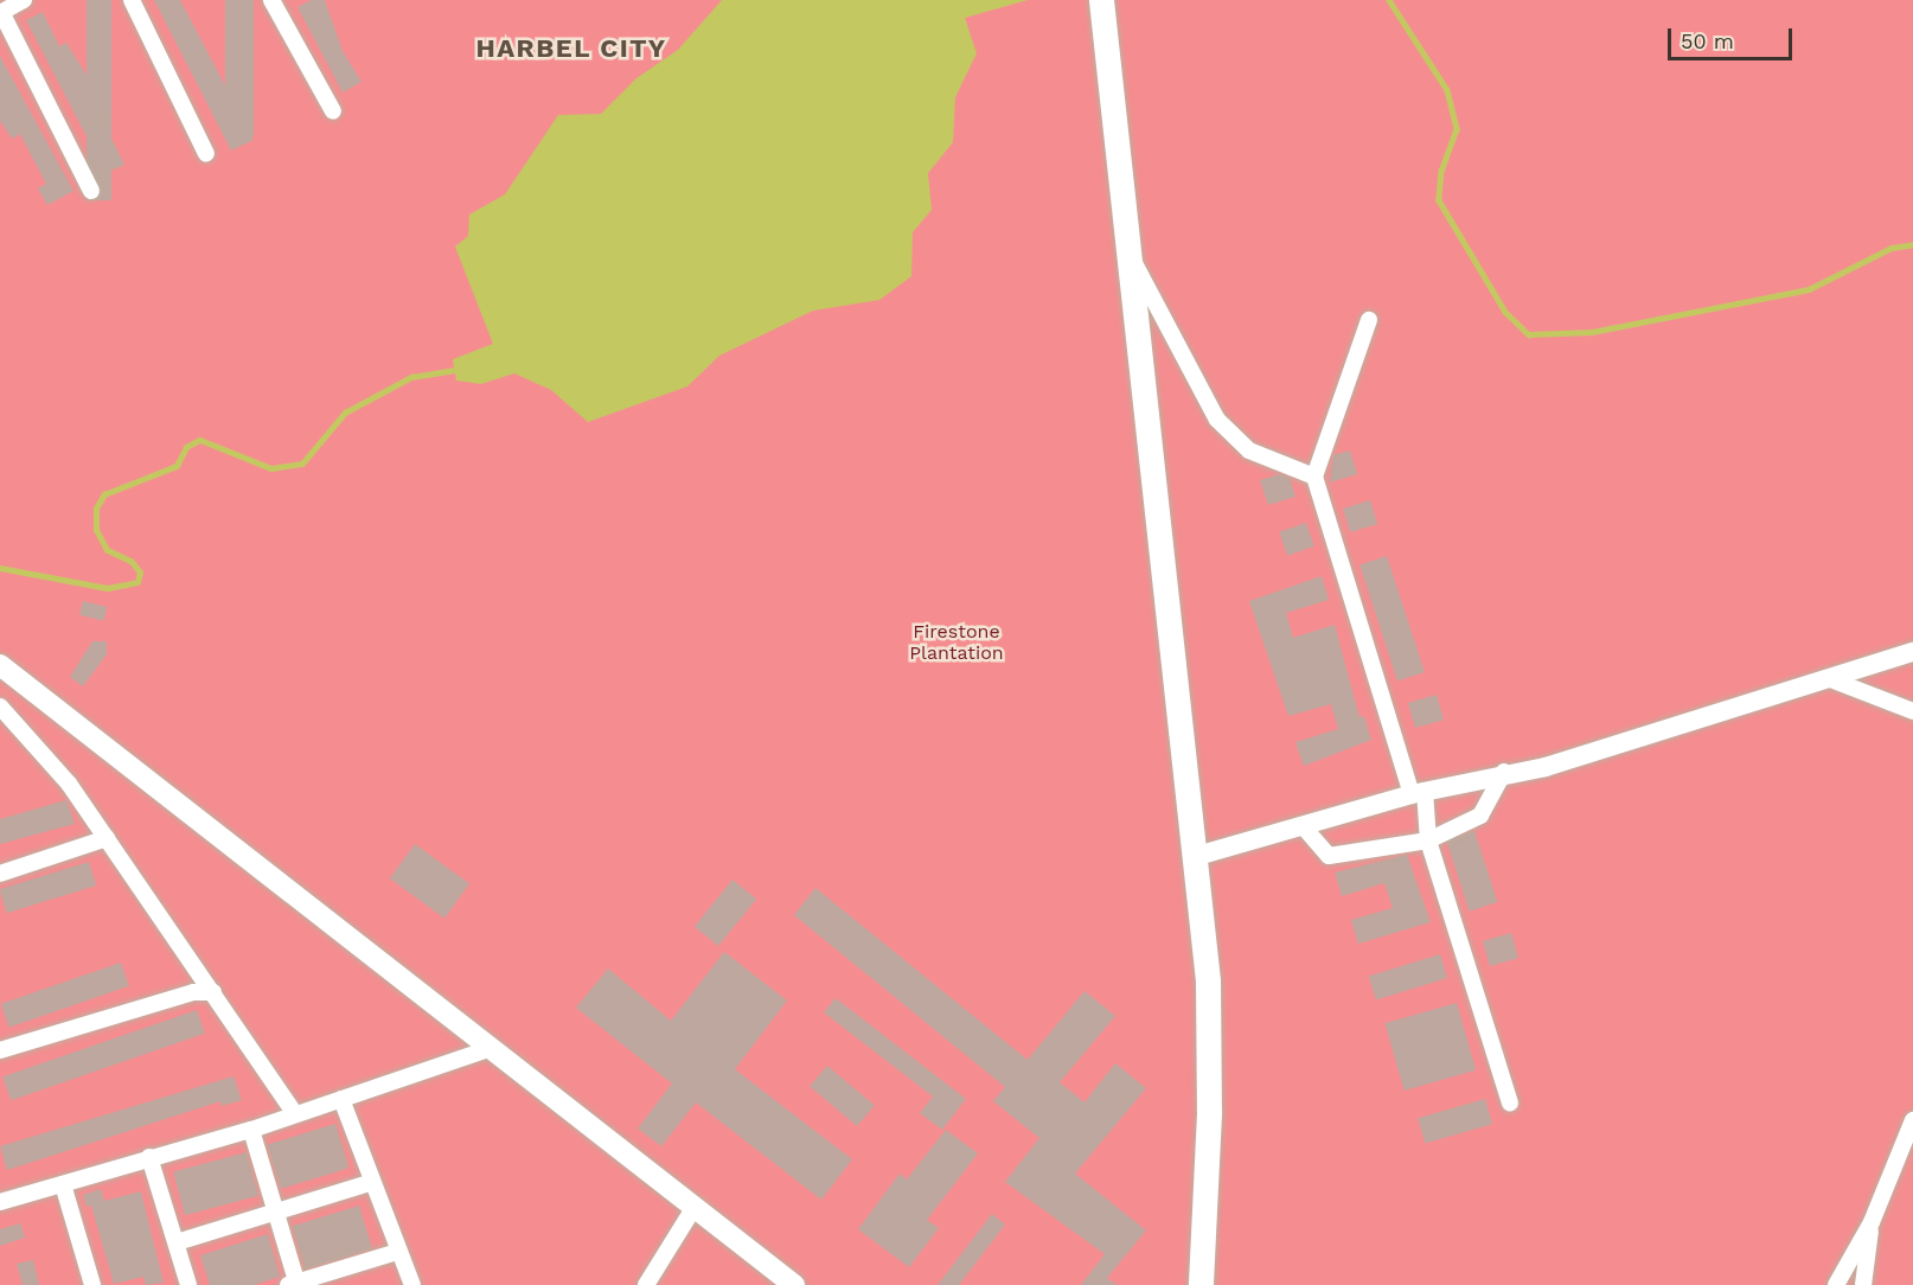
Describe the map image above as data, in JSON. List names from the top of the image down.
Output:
{
  "districts": ["HARBEL CITY"],
  "parks": ["Firestone Plantation"],
  "scale_bar": "50 m"
}
